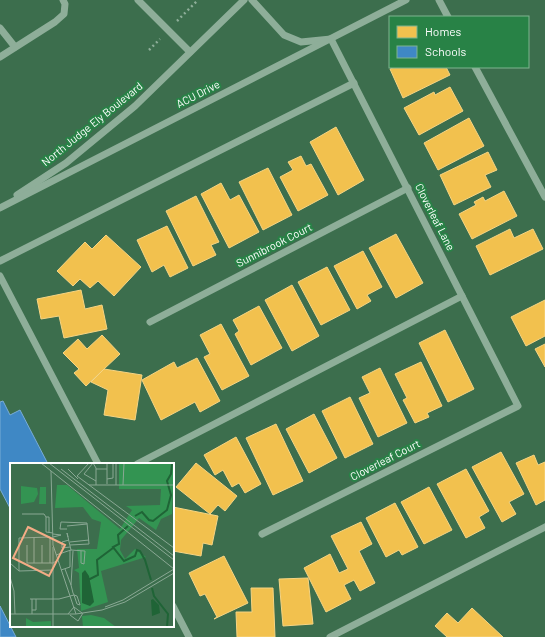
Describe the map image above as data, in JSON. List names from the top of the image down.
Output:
{
  "streets": {
    "street": [
      "ACU Drive",
      "North Judge Ely Boulevard",
      "Cloverleaf Lane",
      "Sunnibrook Court",
      "Cloverleaf Court"
    ]
  },
  "crossings": [
    ["ACU Drive", "North Judge Ely Boulevard"],
    ["ACU Drive", "Cloverleaf Lane"],
    ["Cloverleaf Lane", "Sunnibrook Court"],
    ["Cloverleaf Lane", "Cloverleaf Court"]
  ],
  "legend": ["Homes", "Schools"]
}
